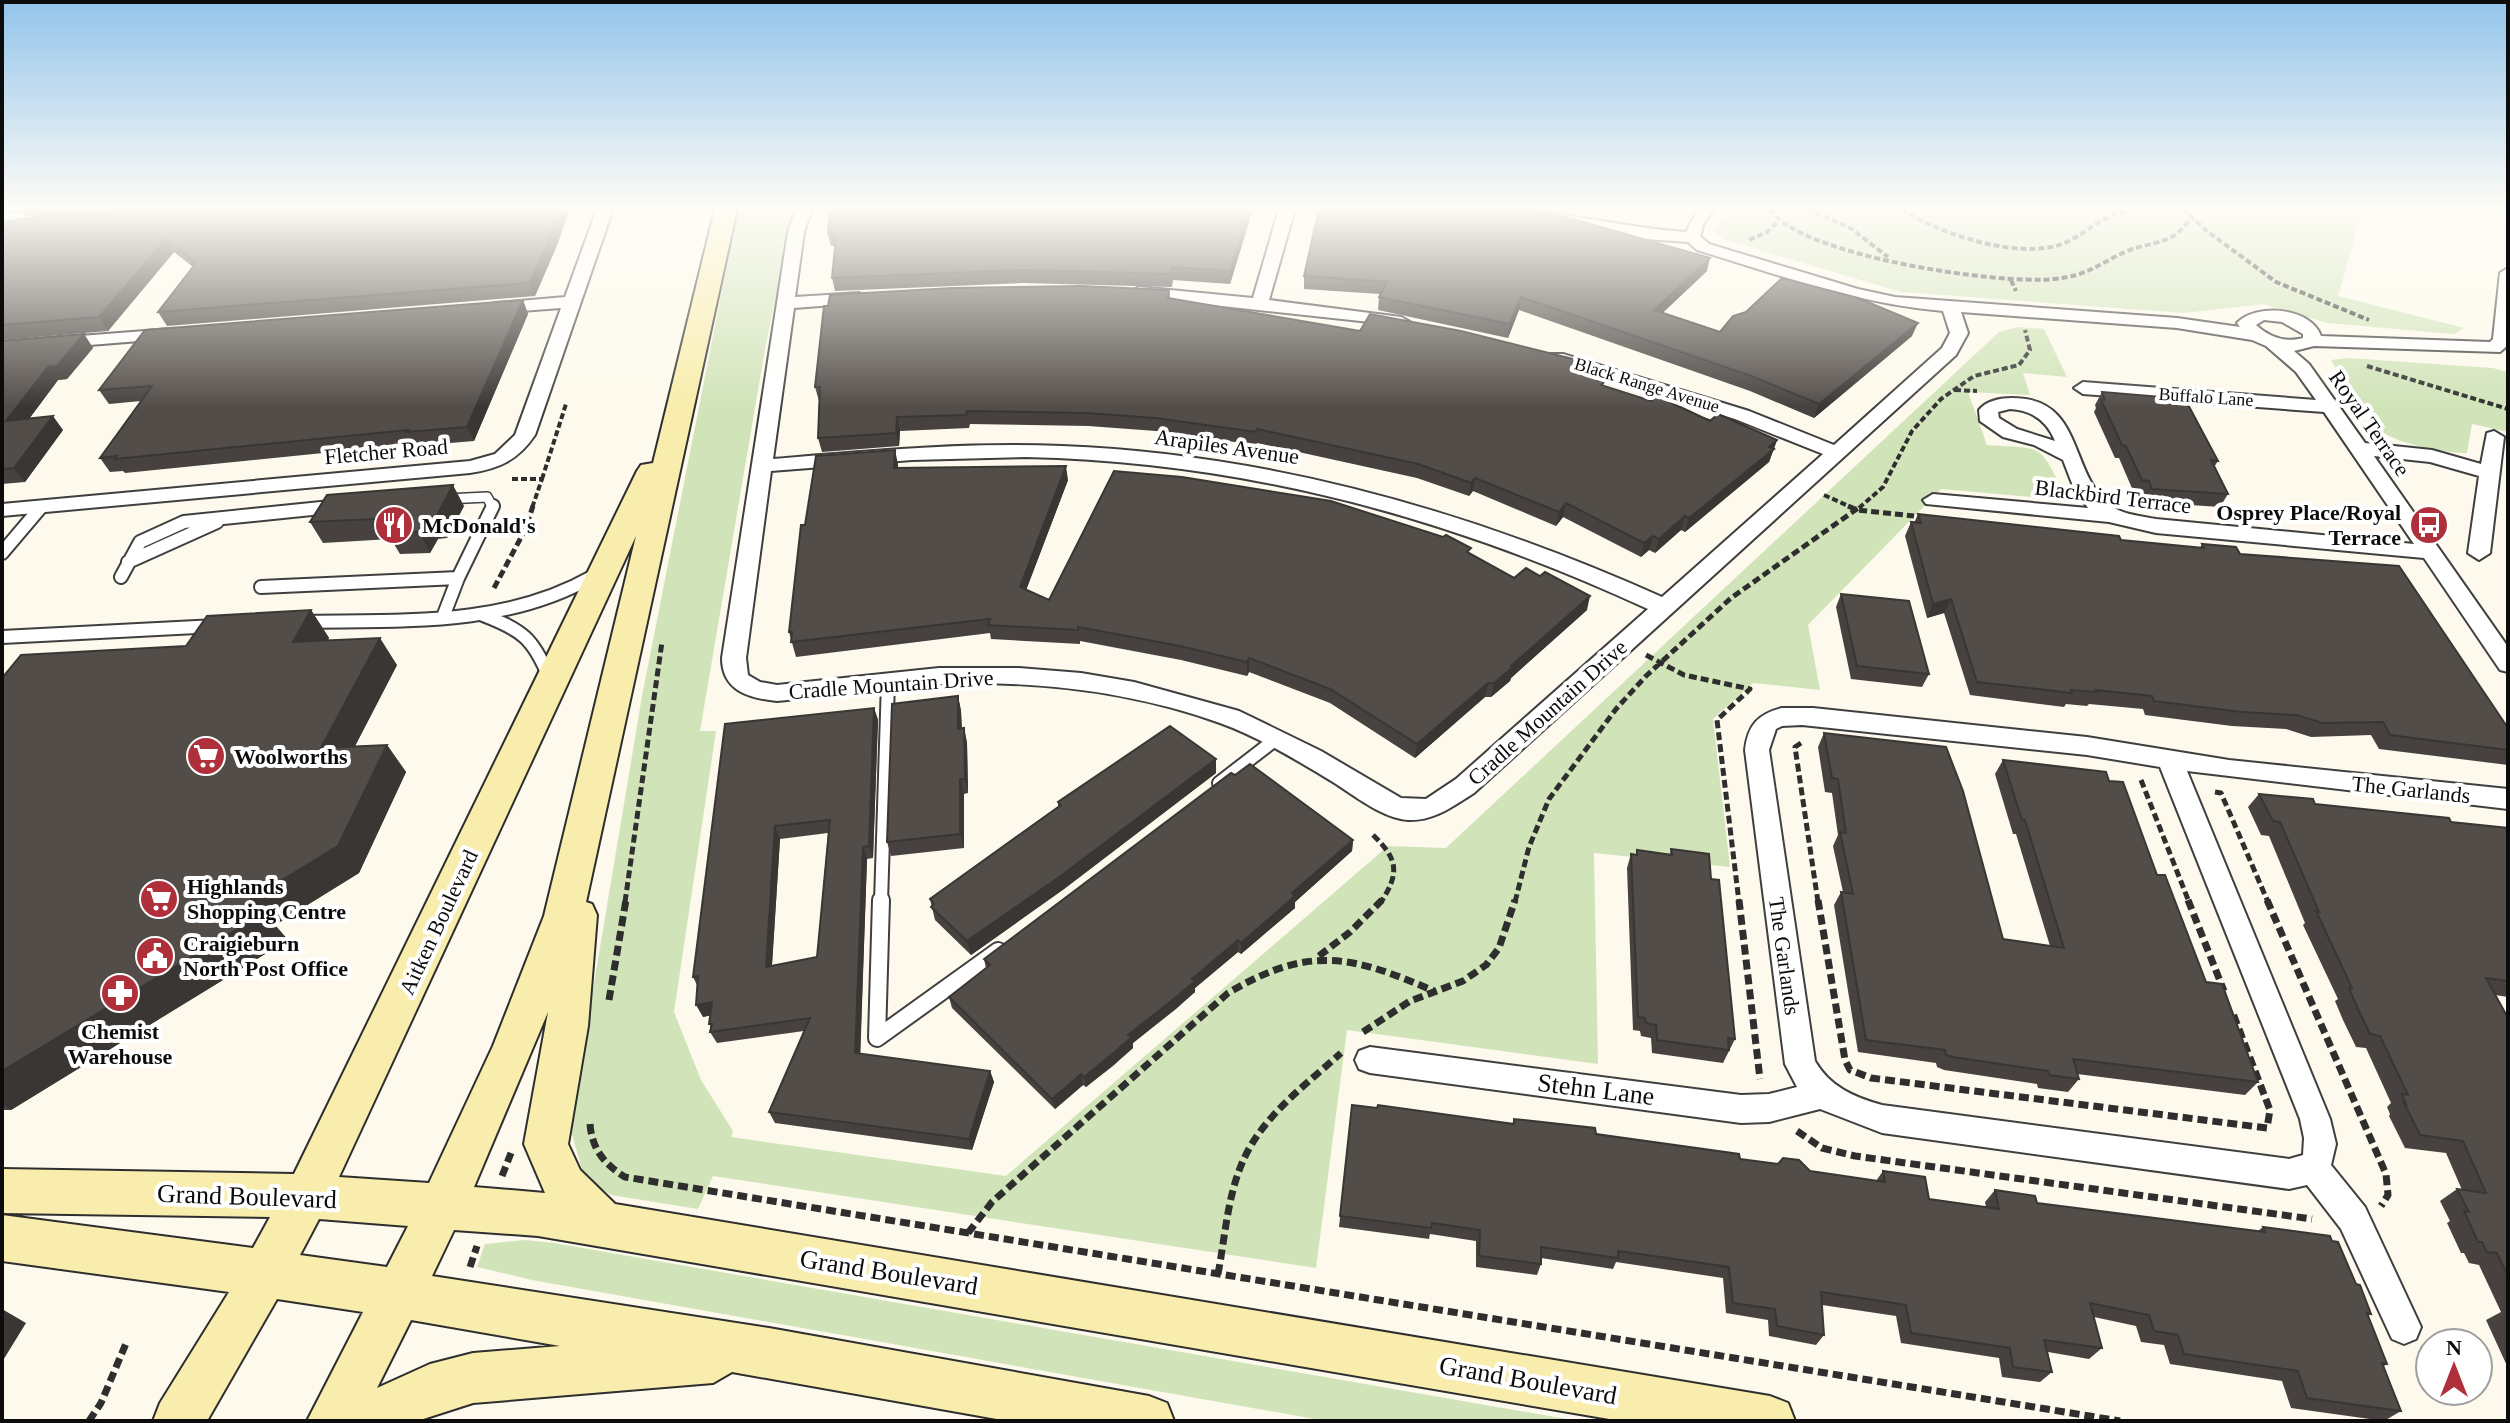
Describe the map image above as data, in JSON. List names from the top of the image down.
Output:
{
  "streets": {
    "main road": ["Aitken Boulevard", "Grand Boulevard"],
    "street": [
      "Black Range Avenue",
      "Buffalo Lane",
      "Royal Terrace",
      "Arapiles Avenue",
      "Fletcher Road",
      "Blackbird Terrace",
      "Cradle Mountain Drive",
      "The Garlands",
      "Stehn Lane"
    ]
  },
  "crossings": [
    ["Black Range Avenue", "Cradle Mountain Drive"],
    ["Buffalo Lane", "Royal Terrace"],
    ["Royal Terrace", "Blackbird Terrace"],
    ["Arapiles Avenue", "Cradle Mountain Drive"],
    ["The Garlands", "Stehn Lane"],
    ["Aitken Boulevard", "Grand Boulevard"]
  ],
  "places": {
    "restaurant": ["McDonald's"],
    "bus stop": ["Osprey Place/Royal Terrace"],
    "supermarket": ["Woolworths", "Highlands Shopping Centre"],
    "public building": ["Craigieburn North Post Office"],
    "pharmacy": ["Chemist Warehouse"]
  },
  "north": "top"
}
